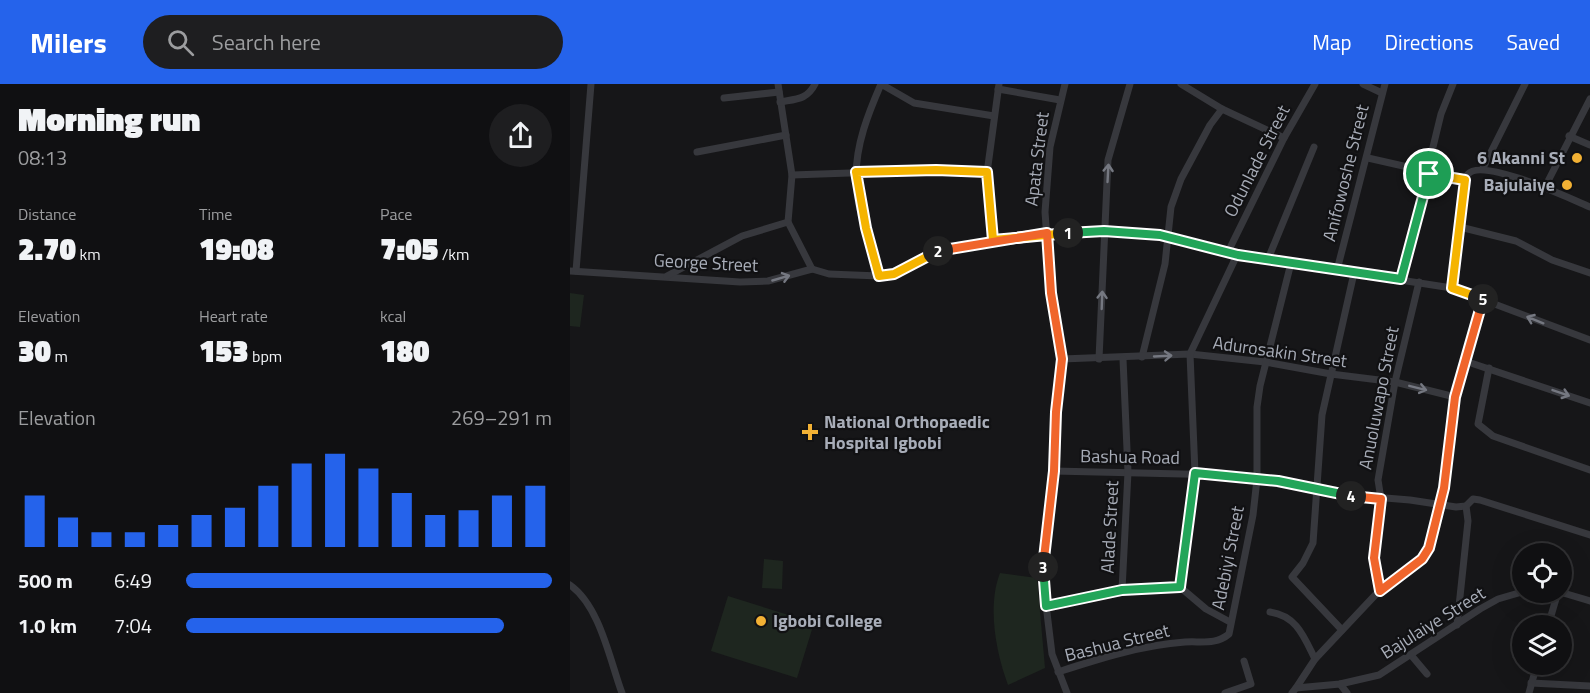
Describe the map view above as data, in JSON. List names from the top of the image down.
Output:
{
  "streets": {
    "street": [
      "Apata Street",
      "Odunlade Street",
      "Anifowoshe Street",
      "George Street",
      "Adurosakin Street",
      "Anuoluwapo Street",
      "Bashua Road",
      "Alade Street",
      "Adebiyi Street",
      "Bajulaiye Street",
      "Bashua Street"
    ]
  },
  "crossings": [
    ["Apata Street", "George Street"],
    ["Apata Street", "Adurosakin Street"],
    ["Apata Street", "Bashua Road"],
    ["Apata Street", "Bashua Street"],
    ["Odunlade Street", "George Street"],
    ["Anifowoshe Street", "George Street"],
    ["George Street", "Anuoluwapo Street"],
    ["George Street", "Adebiyi Street"],
    ["Adurosakin Street", "Anuoluwapo Street"],
    ["Adurosakin Street", "Alade Street"],
    ["Adurosakin Street", "Adebiyi Street"],
    ["Anuoluwapo Street", "Bashua Road"],
    ["Bashua Road", "Alade Street"],
    ["Bashua Road", "Adebiyi Street"],
    ["Adebiyi Street", "Bashua Street"]
  ],
  "places": {
    "other": ["6 Akanni St", "Bajulaiye", "Igbobi College"],
    "health": ["National Orthopaedic Hospital Igbobi"]
  },
  "page": {
    "header": "Milers",
    "search": "Search here",
    "nav": ["Map", "Directions", "Saved"],
    "heading": ["Morning run", "08:13"],
    "stats": [
      ["Distance", "2.70 km"],
      ["Time", "19:08"],
      ["Pace", "7:05 /km"],
      ["Elevation", "30 m"],
      ["Heart rate", "153 bpm"],
      ["kcal", "180"]
    ],
    "pins": [
      "1",
      "2",
      "5",
      "4",
      "3"
    ],
    "chart": ["Elevation", "269–291 m"],
    "list": [
      {
        "name": "500 m",
        "note": "6:49"
      },
      {
        "name": "1.0 km",
        "note": "7:04"
      }
    ]
  }
}
